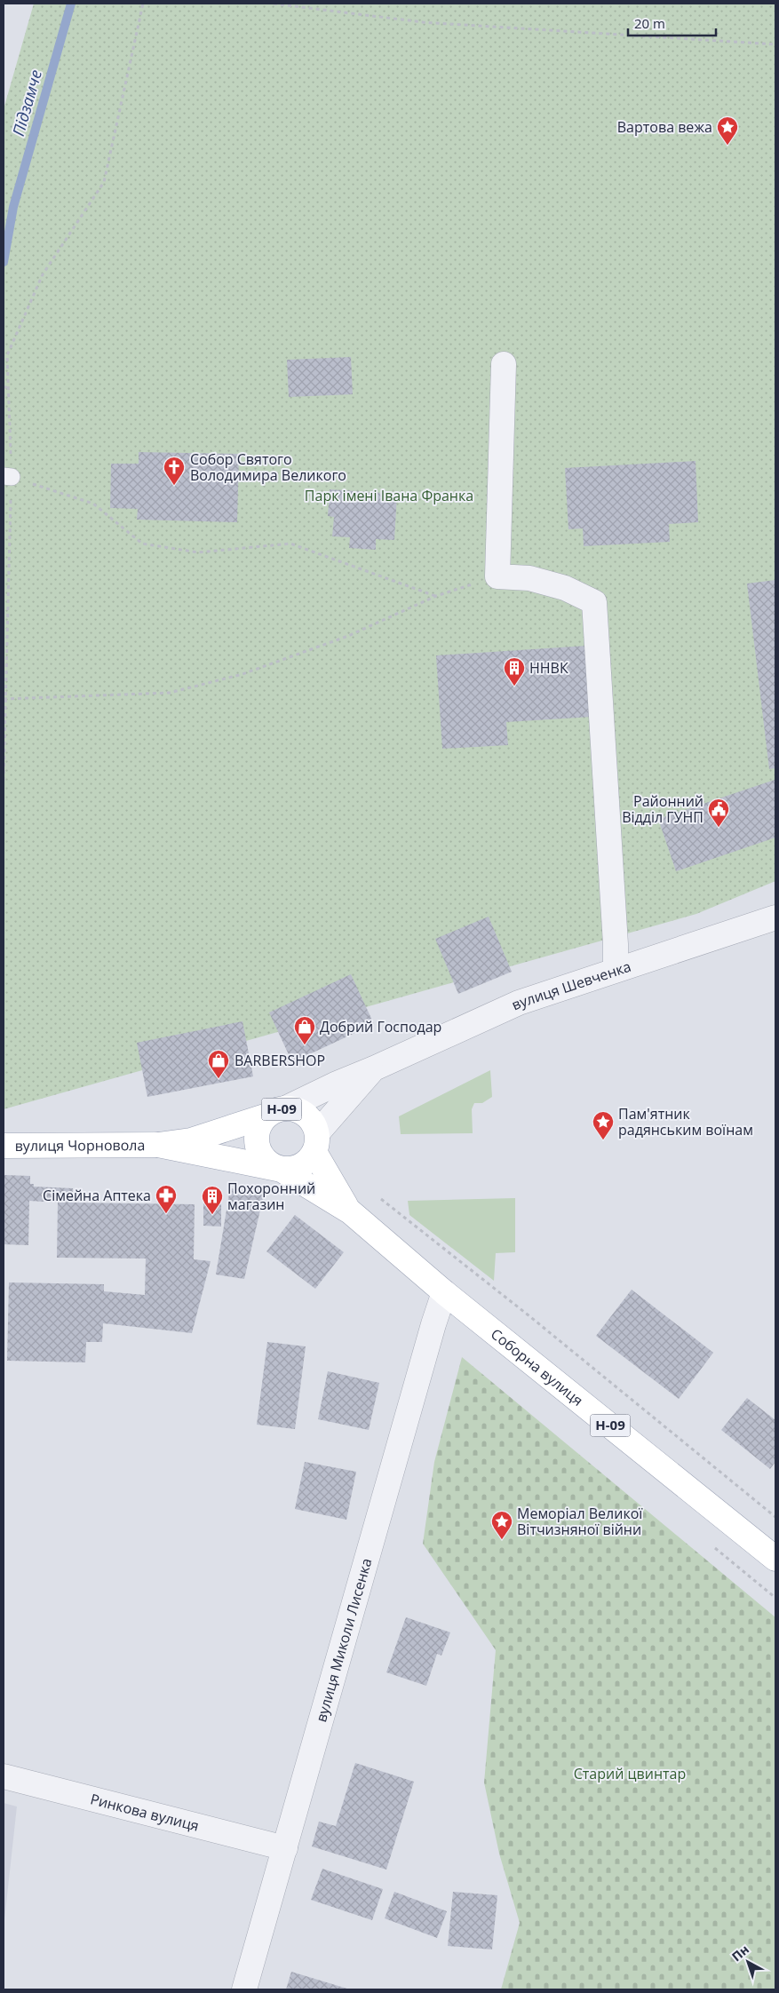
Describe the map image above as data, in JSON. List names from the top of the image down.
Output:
{
  "streets": {
    "main road": ["Н-09", "вулиця Чорновола", "Соборна вулиця"],
    "street": ["вулиця Шевченка", "вулиця Миколи Лисенка", "Ринкова вулиця"]
  },
  "crossings": [
    ["вулиця Шевченка", "Н-09"],
    ["вулиця Шевченка", "вулиця Чорновола"],
    ["Н-09", "вулиця Чорновола"],
    ["вулиця Чорновола", "Соборна вулиця"],
    ["вулиця Чорновола", "вулиця Миколи Лисенка"],
    ["Соборна вулиця", "вулиця Миколи Лисенка"],
    ["вулиця Миколи Лисенка", "Ринкова вулиця"]
  ],
  "water": ["Підзамче"],
  "parks": ["Парк імені Івана Франка", "Старий цвинтар"],
  "places": {
    "place": ["Вартова вежа", "Пам'ятник радянським воїнам", "Меморіал Великої Вітчизняної війни"],
    "church": ["Собор Святого Володимира Великого"],
    "building": ["ННВК", "Похоронний магазин"],
    "public building": ["Районний Відділ ГУНП"],
    "shop": ["Добрий Господар", "BARBERSHOP"],
    "pharmacy": ["Сімейна Аптека"]
  },
  "scale_bar": "20 m",
  "north": "top left"
}
